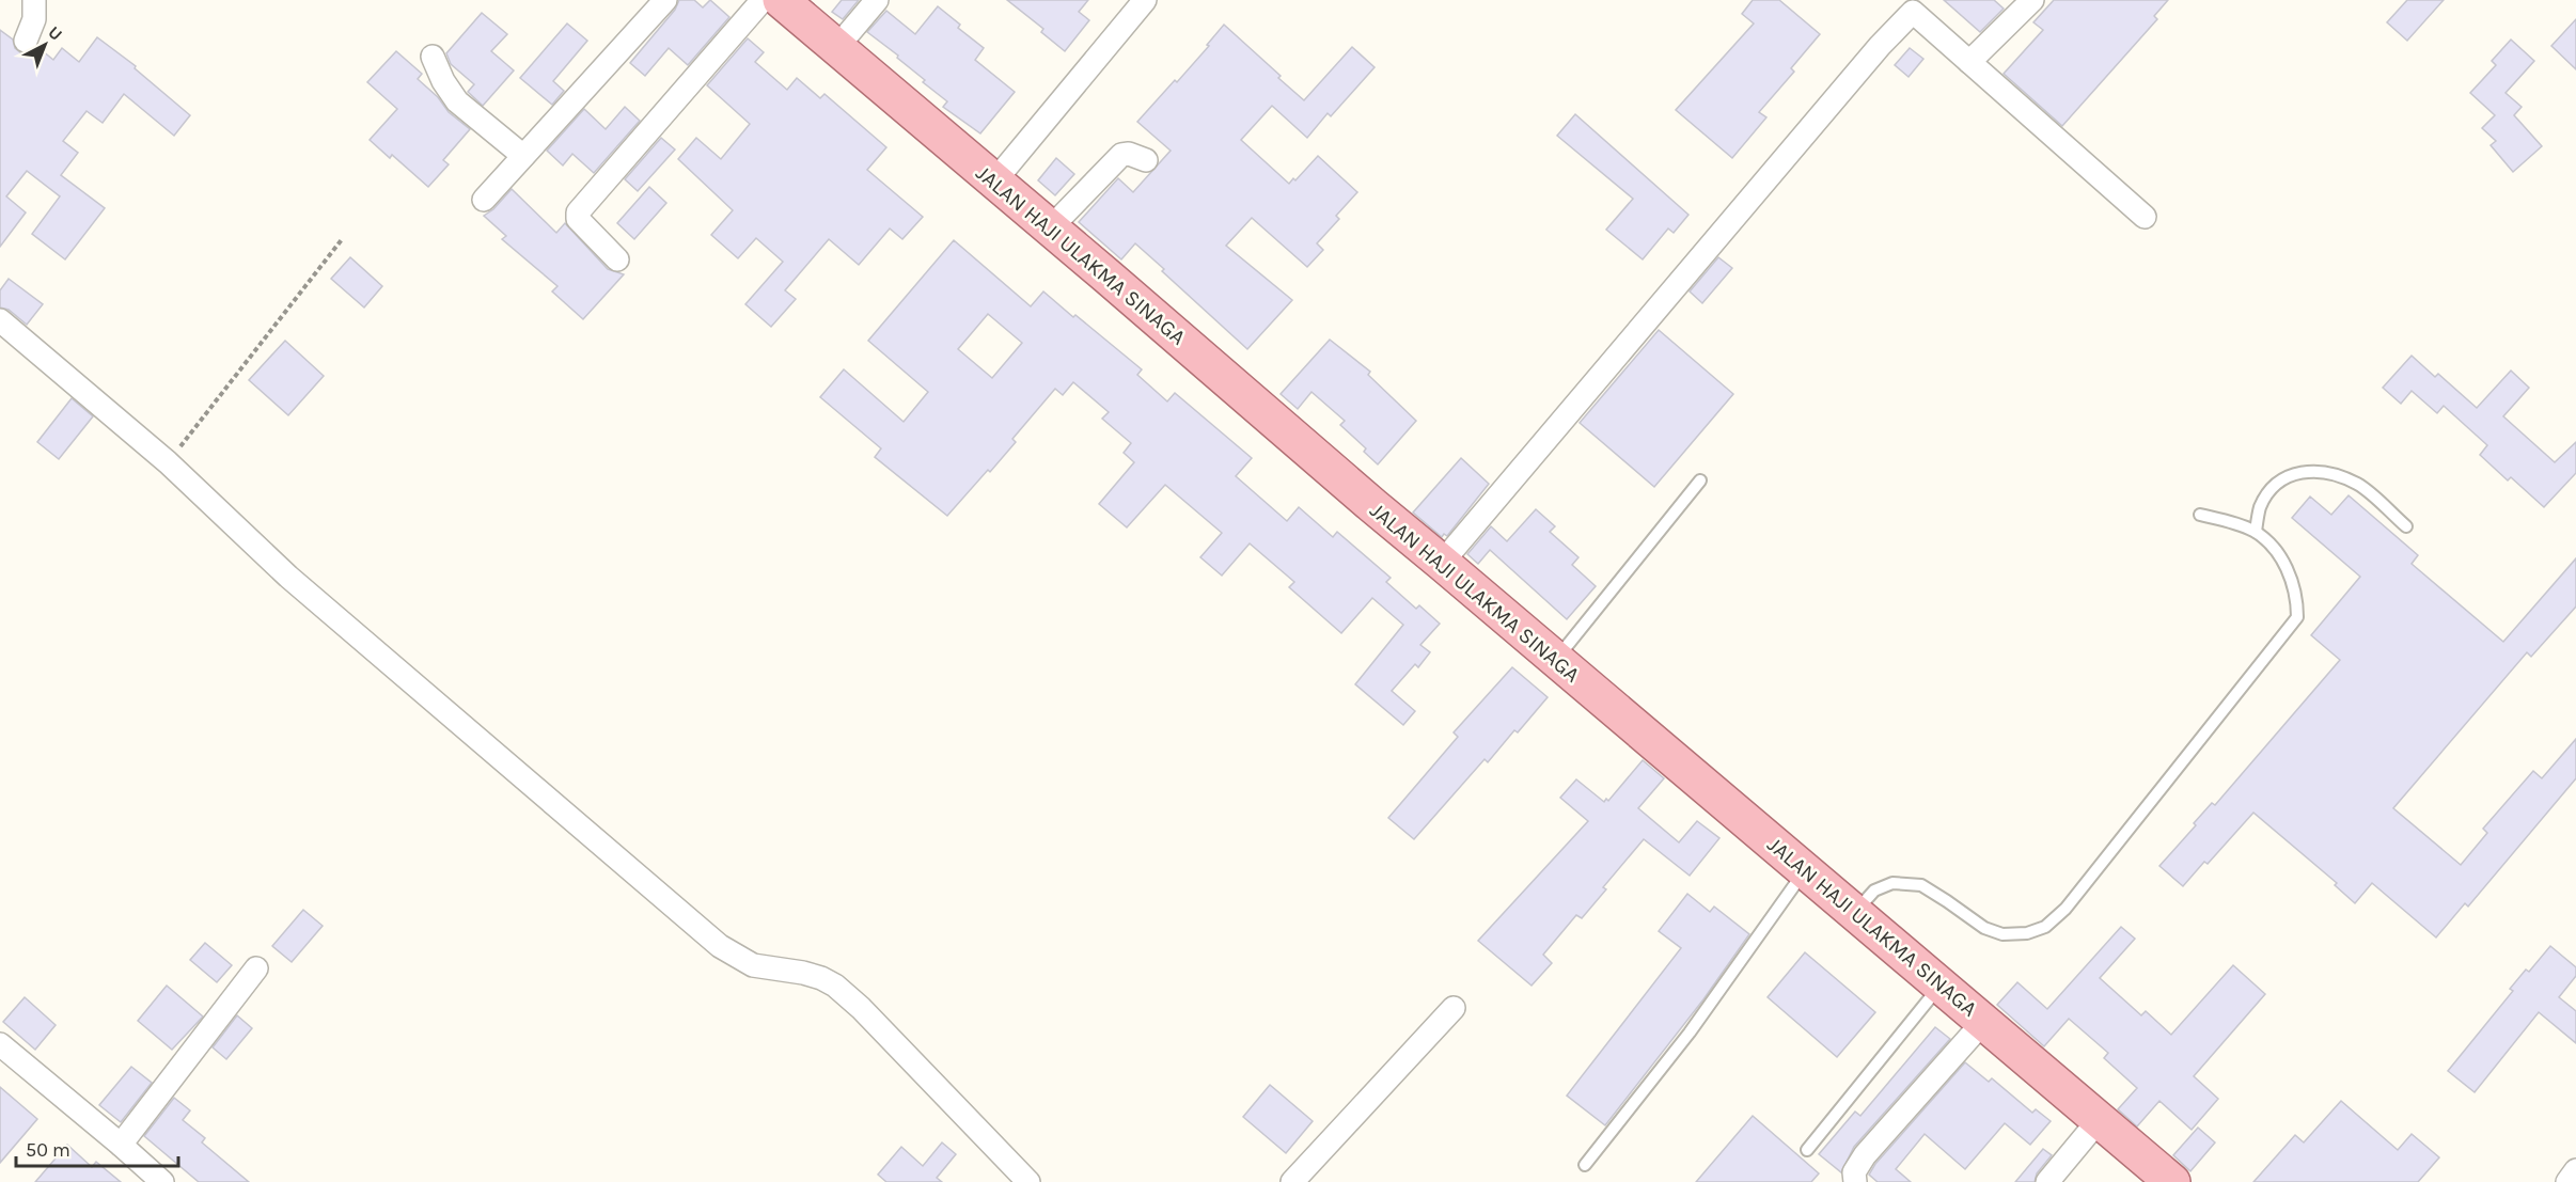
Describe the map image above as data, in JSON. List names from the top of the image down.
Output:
{
  "streets": {
    "main road": ["JALAN HAJI ULAKMA SINAGA"]
  },
  "scale_bar": "50 m",
  "north": "top right"
}
